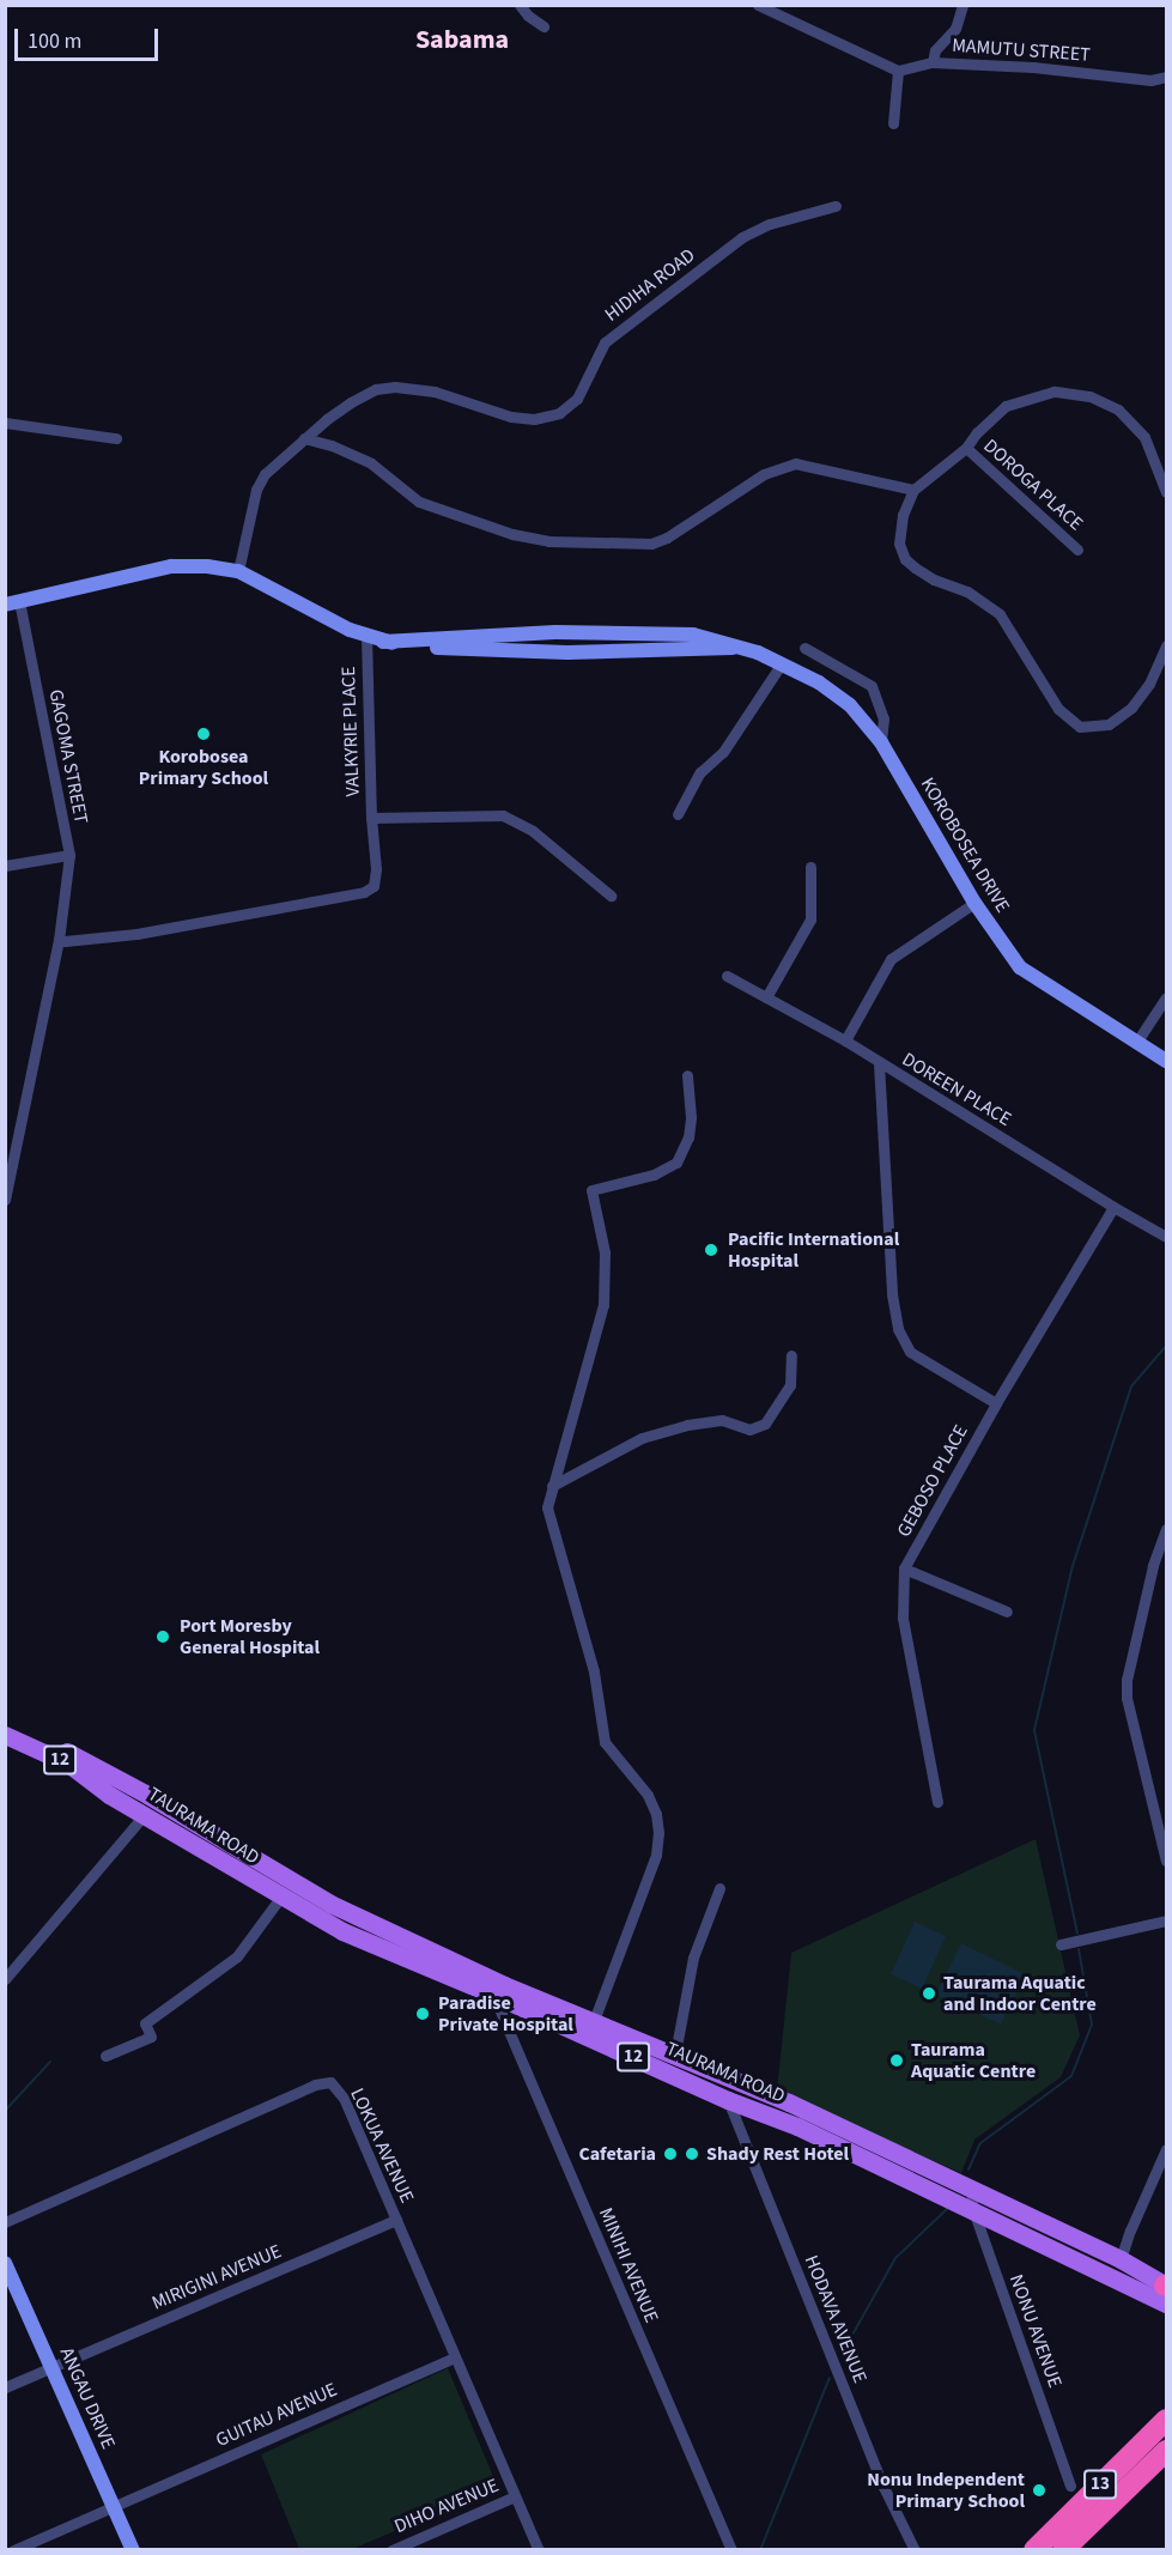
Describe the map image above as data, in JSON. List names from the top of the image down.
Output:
{
  "streets": {
    "highway": ["13"],
    "main road": [
      "KOROBOSEA DRIVE",
      "12",
      "TAURAMA ROAD",
      "ANGAU DRIVE"
    ],
    "street": [
      "MAMUTU STREET",
      "HIDIHA ROAD",
      "DOROGA PLACE",
      "VALKYRIE PLACE",
      "GAGOMA STREET",
      "DOREEN PLACE",
      "GEBOSO PLACE",
      "LOKUA AVENUE",
      "MINIHI AVENUE",
      "MIRIGINI AVENUE",
      "HODAVA AVENUE",
      "NONU AVENUE",
      "GUITAU AVENUE",
      "DIHO AVENUE"
    ]
  },
  "crossings": [
    ["HIDIHA ROAD", "KOROBOSEA DRIVE"],
    ["VALKYRIE PLACE", "KOROBOSEA DRIVE"],
    ["GAGOMA STREET", "KOROBOSEA DRIVE"],
    ["DOREEN PLACE", "GEBOSO PLACE"],
    ["TAURAMA ROAD", "MINIHI AVENUE"],
    ["TAURAMA ROAD", "HODAVA AVENUE"],
    ["TAURAMA ROAD", "NONU AVENUE"],
    ["LOKUA AVENUE", "MIRIGINI AVENUE"],
    ["LOKUA AVENUE", "GUITAU AVENUE"],
    ["LOKUA AVENUE", "DIHO AVENUE"],
    ["MIRIGINI AVENUE", "ANGAU DRIVE"],
    ["ANGAU DRIVE", "GUITAU AVENUE"]
  ],
  "districts": ["Sabama"],
  "places": [
    "Korobosea Primary School",
    "Pacific International Hospital",
    "Port Moresby General Hospital",
    "Taurama Aquatic and Indoor Centre",
    "Paradise Private Hospital",
    "Taurama Aquatic Centre",
    "Cafetaria",
    "Shady Rest Hotel",
    "Nonu Independent Primary School"
  ],
  "scale_bar": "100 m"
}
